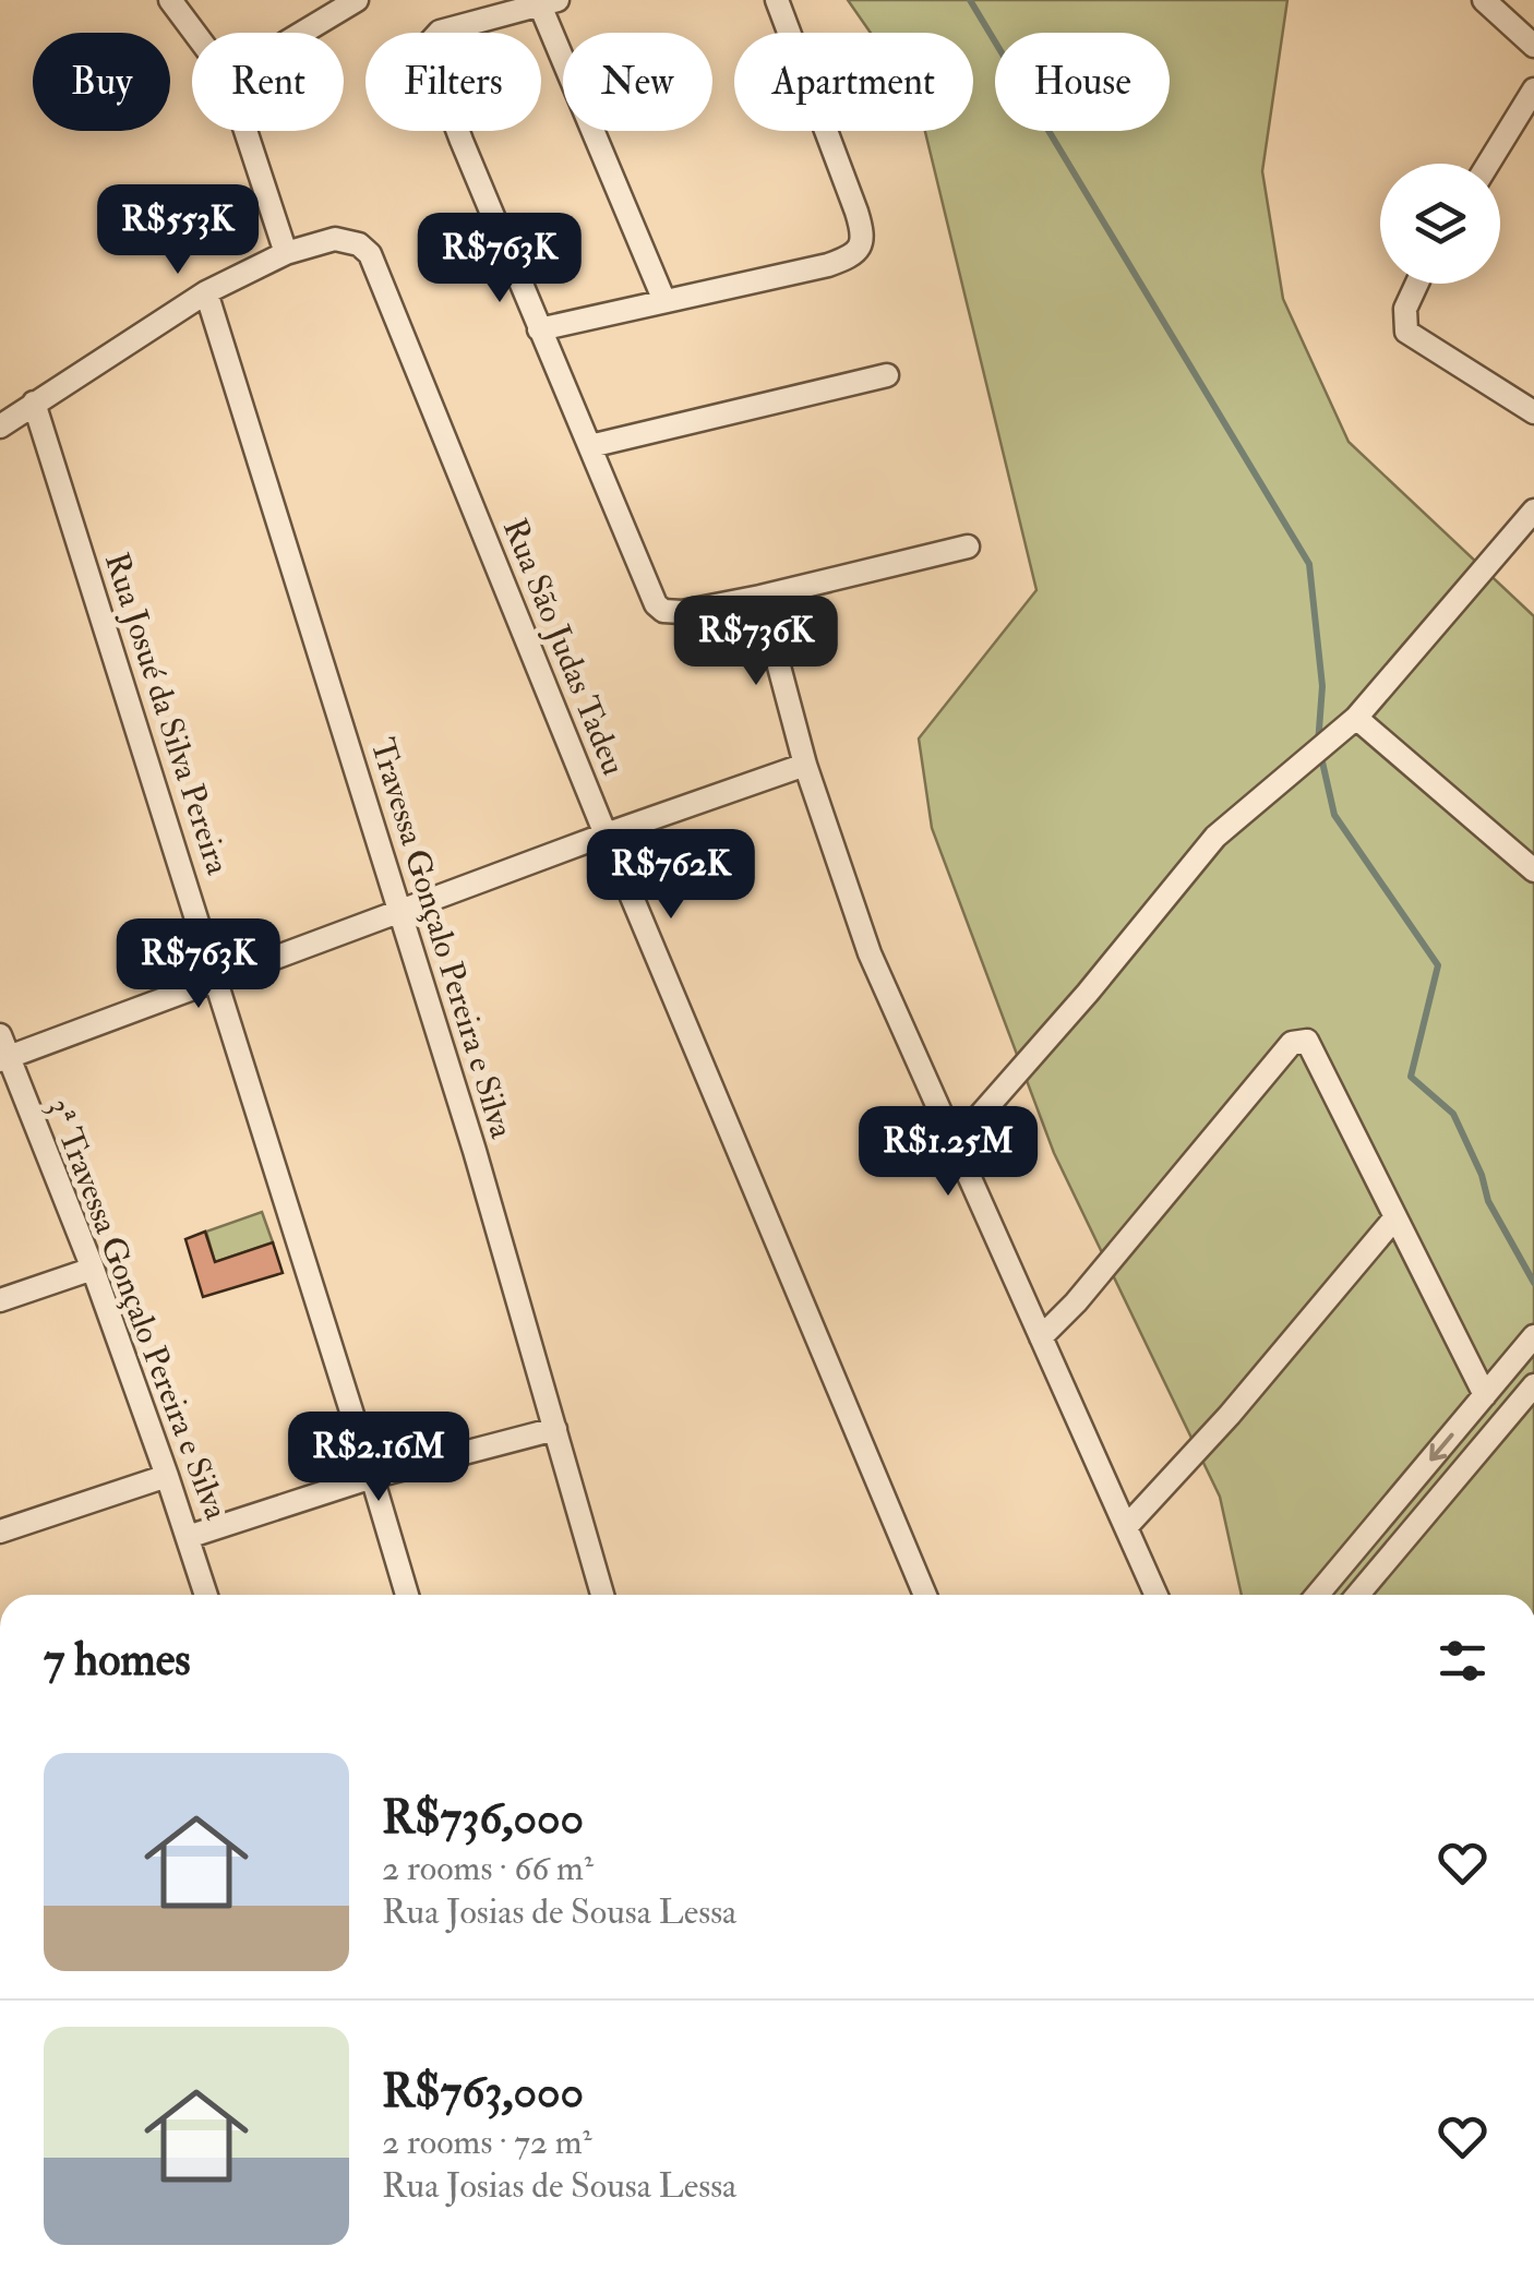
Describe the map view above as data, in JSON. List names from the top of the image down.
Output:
{
  "streets": {
    "street": [
      "Rua São Judas Tadeu",
      "Rua Josué da Silva Pereira",
      "Travessa Gonçalo Pereira e Silva",
      "3ª Travessa Gonçalo Pereira e Silva"
    ]
  },
  "page": {
    "chip": [
      "Buy",
      "Rent",
      "Filters",
      "New",
      "Apartment",
      "House"
    ],
    "price": [
      "R$553K",
      "R$763K",
      "R$736K",
      "R$762K",
      "R$763K",
      "R$1.25M",
      "R$2.16M"
    ],
    "heading": "7 homes",
    "list": [
      {
        "name": "R$736,000",
        "note": "2 rooms · 66 m² · Rua Josias de Sousa Lessa"
      },
      {
        "name": "R$763,000",
        "note": "2 rooms · 72 m² · Rua Josias de Sousa Lessa"
      }
    ]
  }
}
